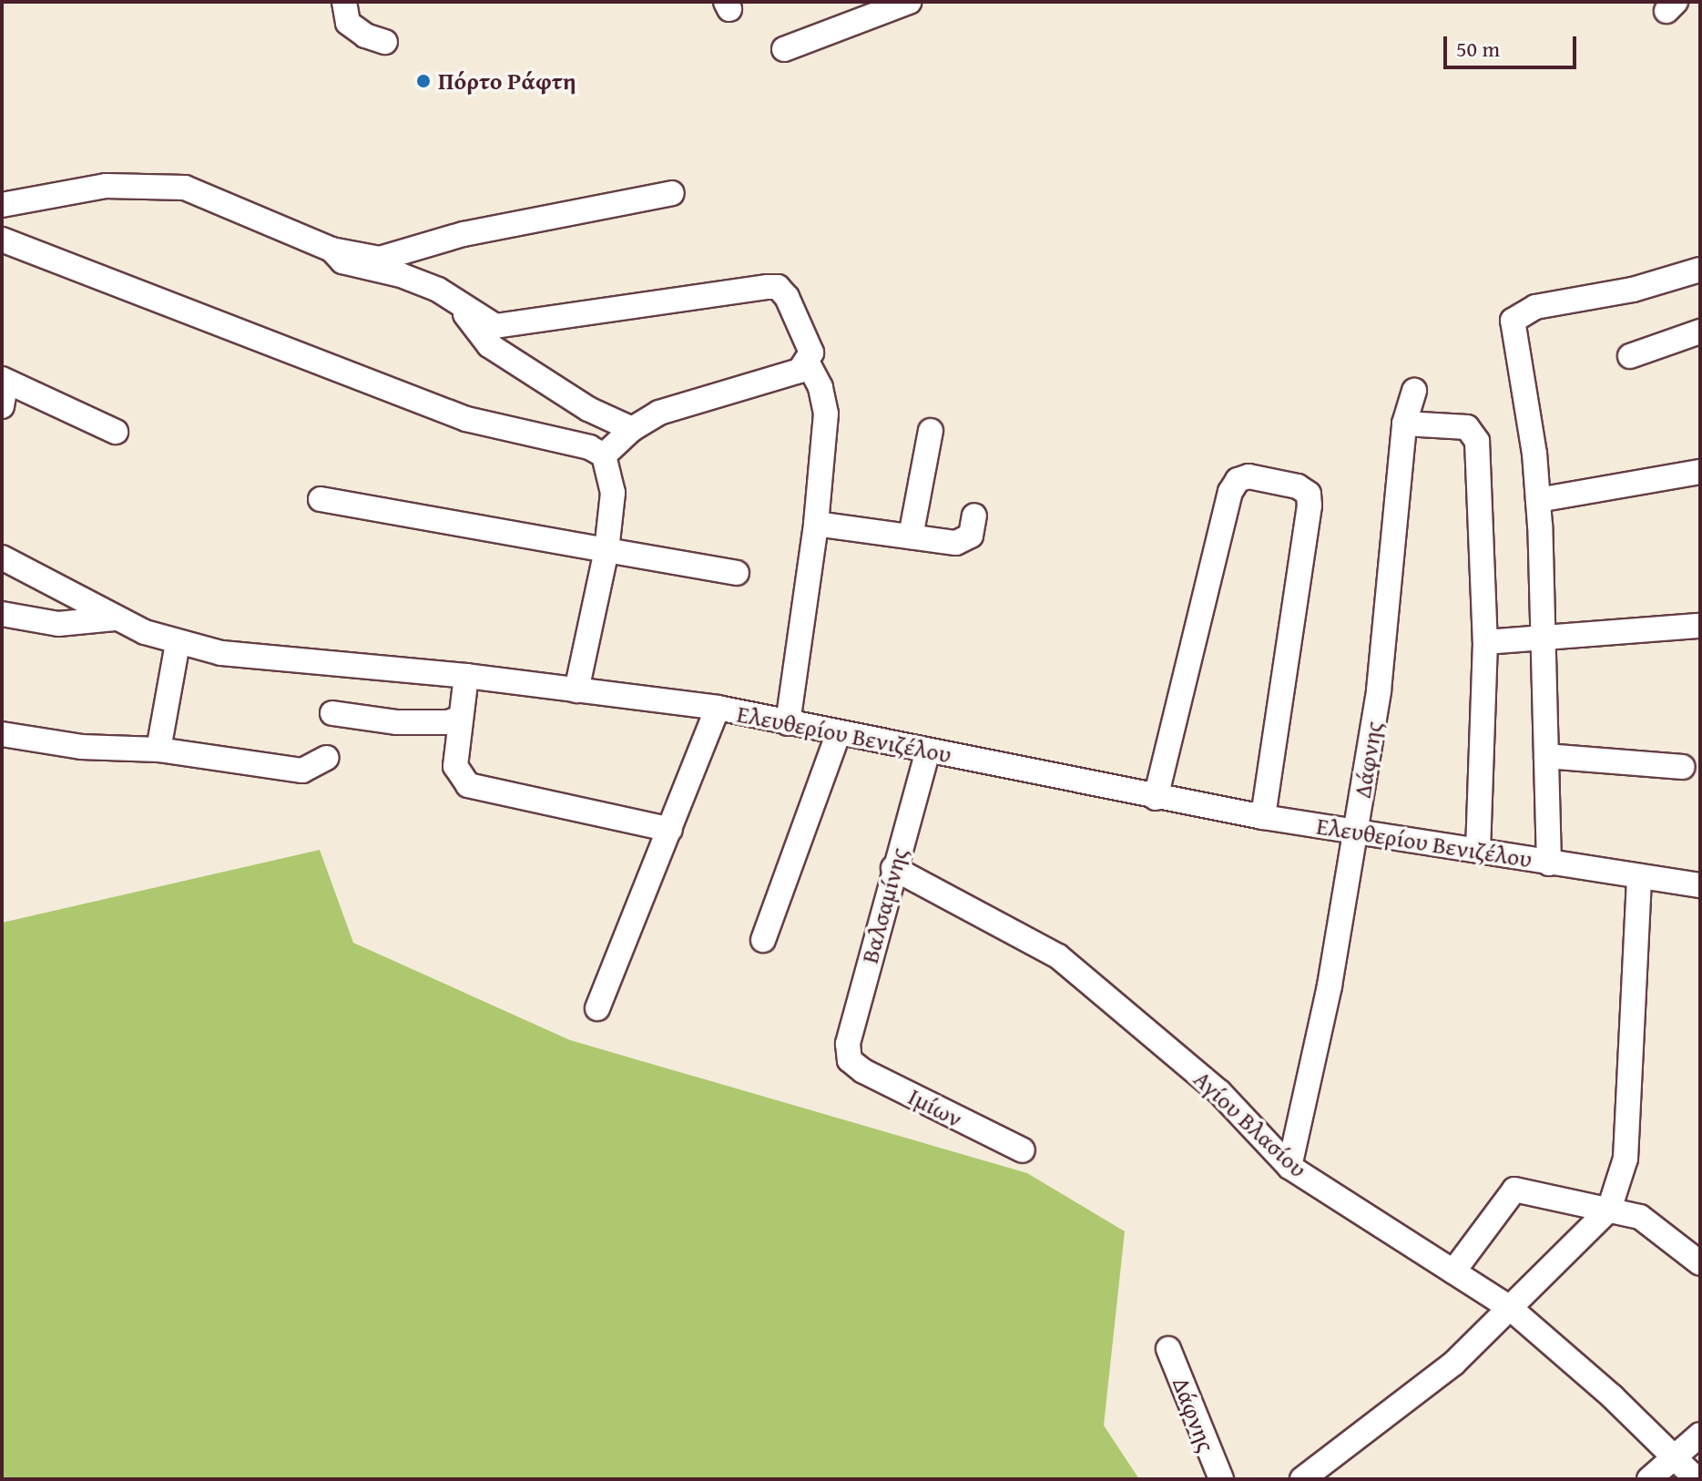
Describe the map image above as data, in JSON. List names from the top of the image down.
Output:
{
  "streets": {
    "street": [
      "Ελευθερίου Βενιζέλου",
      "Δάφνης",
      "Βαλσαμίνης",
      "Ιμίων",
      "Αγίου Βλασίου"
    ]
  },
  "crossings": [
    ["Ελευθερίου Βενιζέλου", "Δάφνης"],
    ["Ελευθερίου Βενιζέλου", "Βαλσαμίνης"],
    ["Δάφνης", "Αγίου Βλασίου"],
    ["Βαλσαμίνης", "Ιμίων"],
    ["Βαλσαμίνης", "Αγίου Βλασίου"]
  ],
  "places": ["Πόρτο Ράφτη"],
  "scale_bar": "50 m"
}
